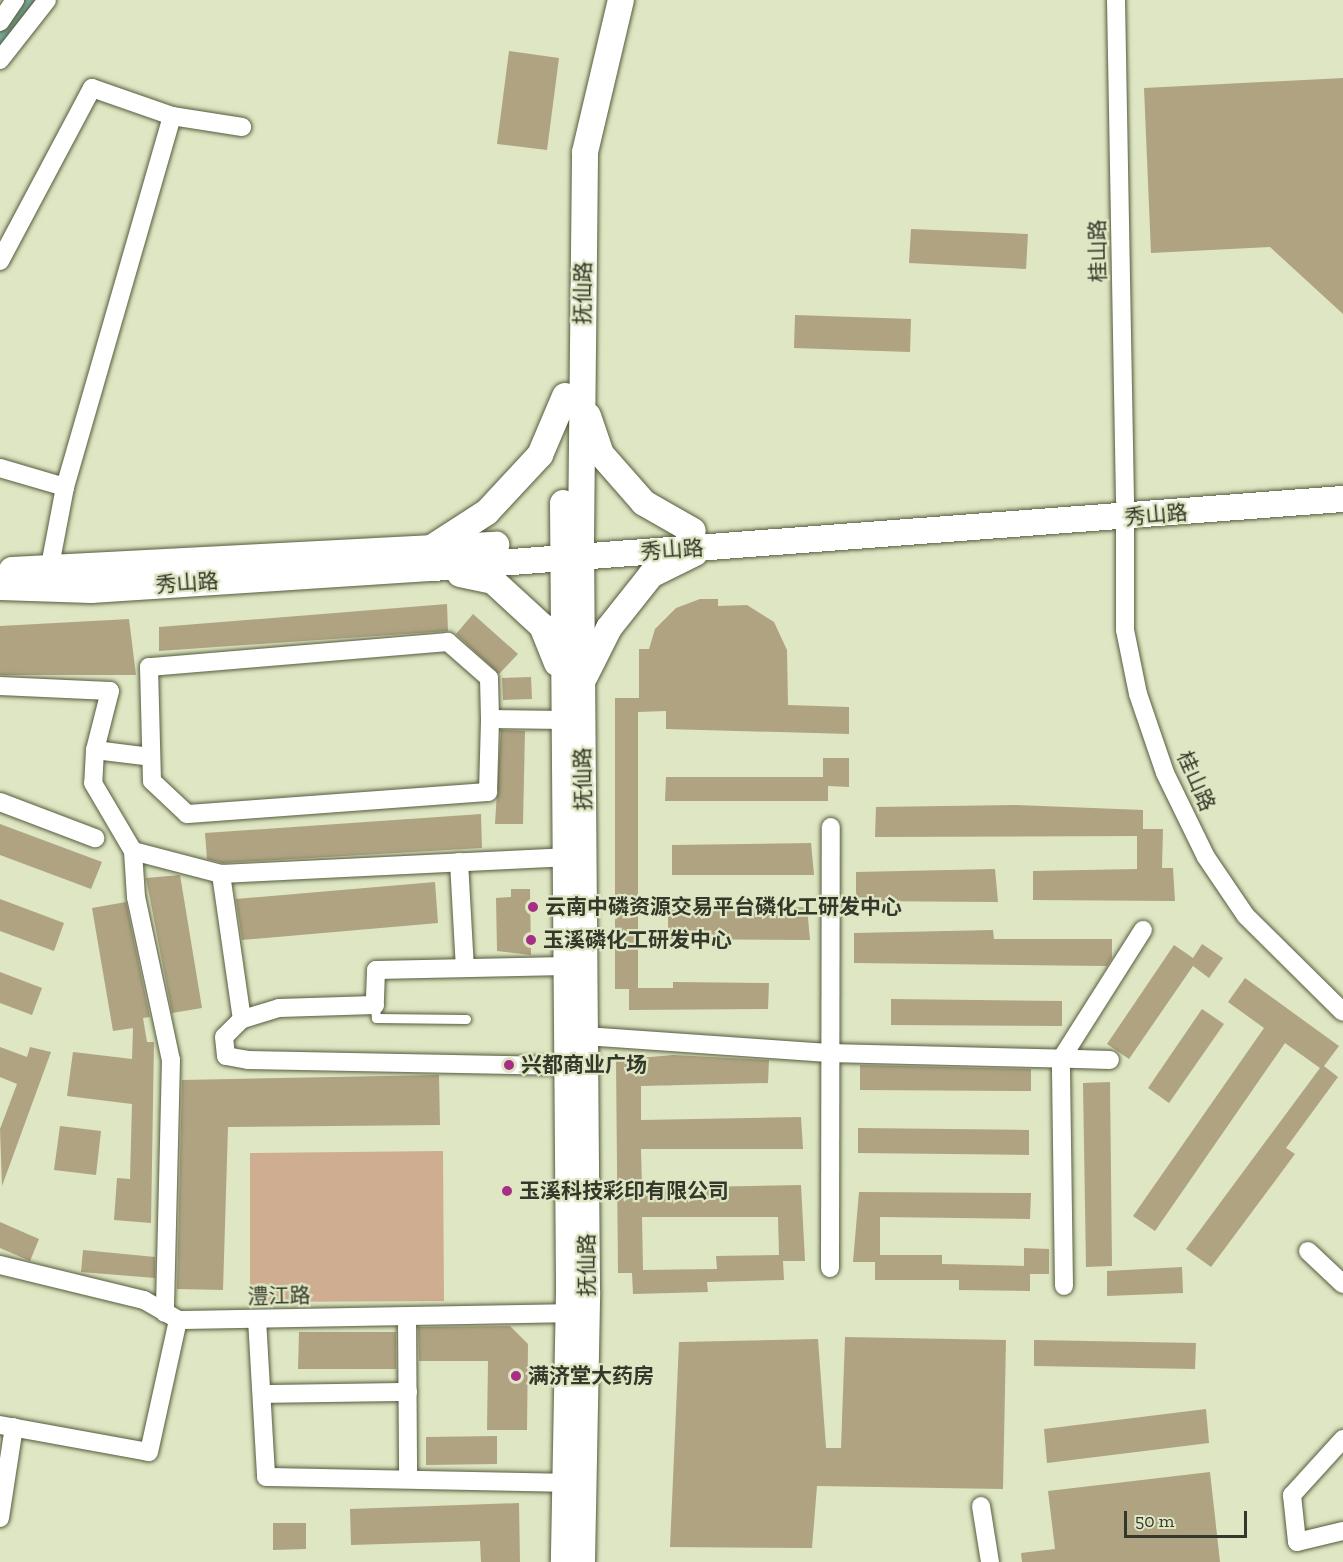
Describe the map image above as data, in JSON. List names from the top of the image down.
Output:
{
  "streets": {
    "main road": ["抚仙路", "秀山路"],
    "street": ["桂山路", "澧江路"]
  },
  "crossings": [
    ["桂山路", "秀山路"],
    ["抚仙路", "秀山路"],
    ["抚仙路", "澧江路"]
  ],
  "places": [
    "云南中磷资源交易平台磷化工研发中心",
    "玉溪磷化工研发中心",
    "兴都商业广场",
    "玉溪科技彩印有限公司",
    "满济堂大药房"
  ],
  "scale_bar": "50 m"
}
